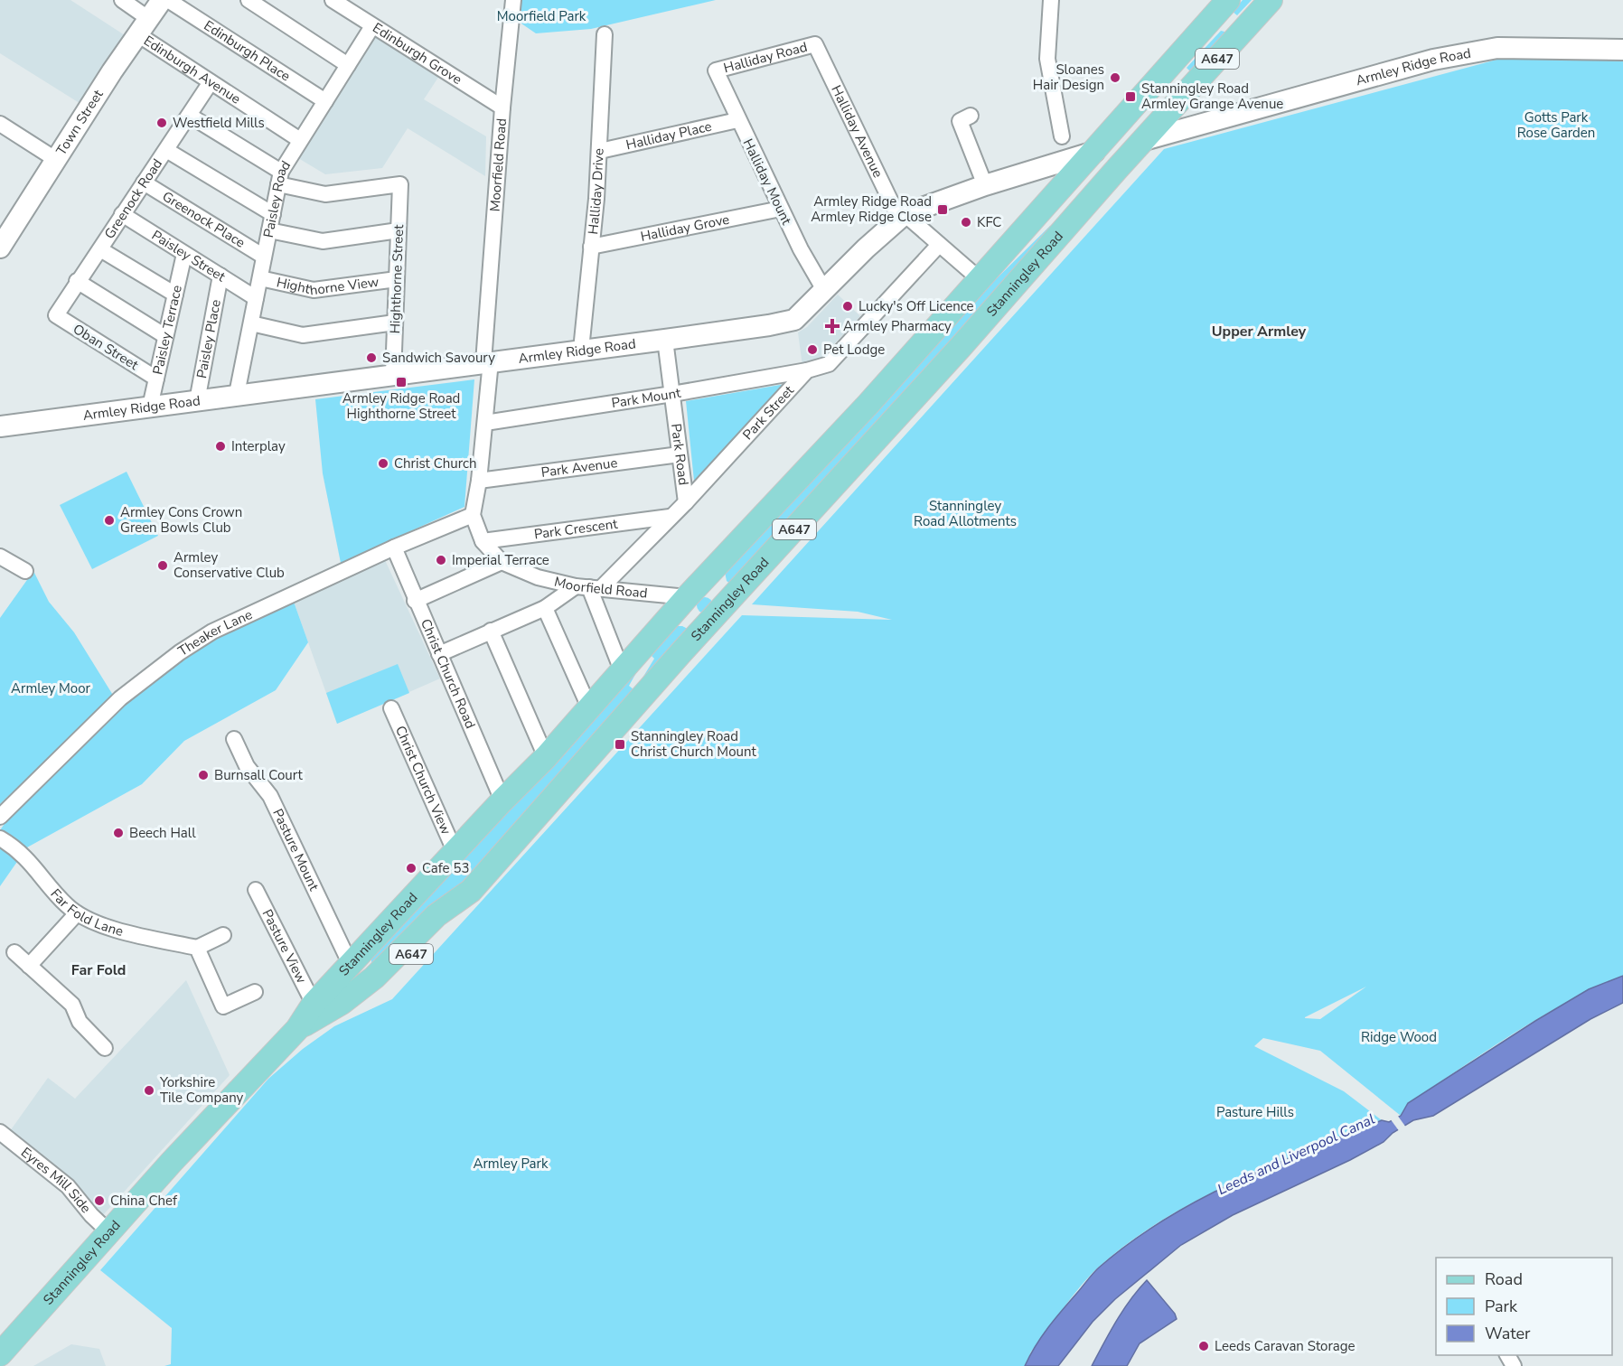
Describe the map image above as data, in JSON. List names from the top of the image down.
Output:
{
  "streets": {
    "main road": ["A647", "Stanningley Road"],
    "street": [
      "Edinburgh Place",
      "Edinburgh Grove",
      "Halliday Road",
      "Armley Ridge Road",
      "Edinburgh Avenue",
      "Town Street",
      "Halliday Avenue",
      "Halliday Place",
      "Moorfield Road",
      "Halliday Mount",
      "Halliday Drive",
      "Greenock Road",
      "Paisley Road",
      "Greenock Place",
      "Halliday Grove",
      "Paisley Street",
      "Highthorne Street",
      "Highthorne View",
      "Paisley Terrace",
      "Paisley Place",
      "Oban Street",
      "Park Mount",
      "Park Street",
      "Park Road",
      "Park Avenue",
      "Park Crescent",
      "Theaker Lane",
      "Christ Church Road",
      "Christ Church View",
      "Pasture Mount",
      "Far Fold Lane",
      "Pasture View",
      "Eyres Mill Side"
    ]
  },
  "crossings": [
    ["Edinburgh Place", "Paisley Road"],
    ["Edinburgh Grove", "Moorfield Road"],
    ["Edinburgh Grove", "Paisley Road"],
    ["Halliday Road", "Halliday Avenue"],
    ["Halliday Road", "Halliday Mount"],
    ["Armley Ridge Road", "Halliday Avenue"],
    ["Armley Ridge Road", "Moorfield Road"],
    ["Armley Ridge Road", "Halliday Mount"],
    ["Armley Ridge Road", "Halliday Drive"],
    ["Armley Ridge Road", "Paisley Road"],
    ["Armley Ridge Road", "Stanningley Road"],
    ["Armley Ridge Road", "Highthorne Street"],
    ["Armley Ridge Road", "Paisley Terrace"],
    ["Armley Ridge Road", "Paisley Place"],
    ["Armley Ridge Road", "Park Road"],
    ["Edinburgh Avenue", "Town Street"],
    ["Edinburgh Avenue", "Greenock Road"],
    ["Edinburgh Avenue", "Paisley Road"],
    ["Halliday Place", "Halliday Mount"],
    ["Halliday Place", "Halliday Drive"],
    ["Moorfield Road", "Stanningley Road"],
    ["Moorfield Road", "Park Mount"],
    ["Moorfield Road", "Park Street"],
    ["Moorfield Road", "Park Avenue"],
    ["Moorfield Road", "Park Crescent"],
    ["Moorfield Road", "Theaker Lane"],
    ["Halliday Mount", "Halliday Grove"],
    ["Halliday Drive", "Halliday Grove"],
    ["Greenock Road", "Greenock Place"],
    ["Greenock Road", "Paisley Street"],
    ["Greenock Road", "Oban Street"],
    ["Paisley Road", "Greenock Place"],
    ["Paisley Road", "Paisley Street"],
    ["Paisley Road", "Highthorne Street"],
    ["Paisley Road", "Highthorne View"],
    ["Paisley Street", "Paisley Terrace"],
    ["Paisley Street", "Paisley Place"],
    ["Stanningley Road", "Christ Church Road"],
    ["Stanningley Road", "Christ Church View"],
    ["Stanningley Road", "Pasture Mount"],
    ["Stanningley Road", "Pasture View"],
    ["Stanningley Road", "Eyres Mill Side"],
    ["Highthorne Street", "Highthorne View"],
    ["Paisley Terrace", "Oban Street"],
    ["Park Mount", "Park Street"],
    ["Park Mount", "Park Road"],
    ["Park Street", "Park Road"],
    ["Park Street", "Park Crescent"],
    ["Park Street", "Christ Church Road"],
    ["Park Road", "Park Avenue"],
    ["Theaker Lane", "Christ Church Road"]
  ],
  "districts": ["Upper Armley", "Far Fold"],
  "water": ["Leeds and Liverpool Canal"],
  "parks": [
    "Moorfield Park",
    "Gotts Park Rose Garden",
    "Stanningley Road Allotments",
    "Armley Moor",
    "Ridge Wood",
    "Pasture Hills",
    "Armley Park"
  ],
  "places": {
    "other": [
      "Sloanes Hair Design",
      "Westfield Mills",
      "KFC",
      "Lucky's Off Licence",
      "Pet Lodge",
      "Sandwich Savoury",
      "Interplay",
      "Christ Church",
      "Armley Cons Crown Green Bowls Club",
      "Imperial Terrace",
      "Armley Conservative Club",
      "Burnsall Court",
      "Beech Hall",
      "Cafe 53",
      "Yorkshire Tile Company",
      "China Chef",
      "Leeds Caravan Storage"
    ],
    "transit": [
      "Stanningley Road Armley Grange Avenue",
      "Armley Ridge Road Armley Ridge Close",
      "Armley Ridge Road Highthorne Street",
      "Stanningley Road Christ Church Mount"
    ],
    "health": ["Armley Pharmacy"]
  },
  "legend": ["Road", "Park", "Water"]
}
